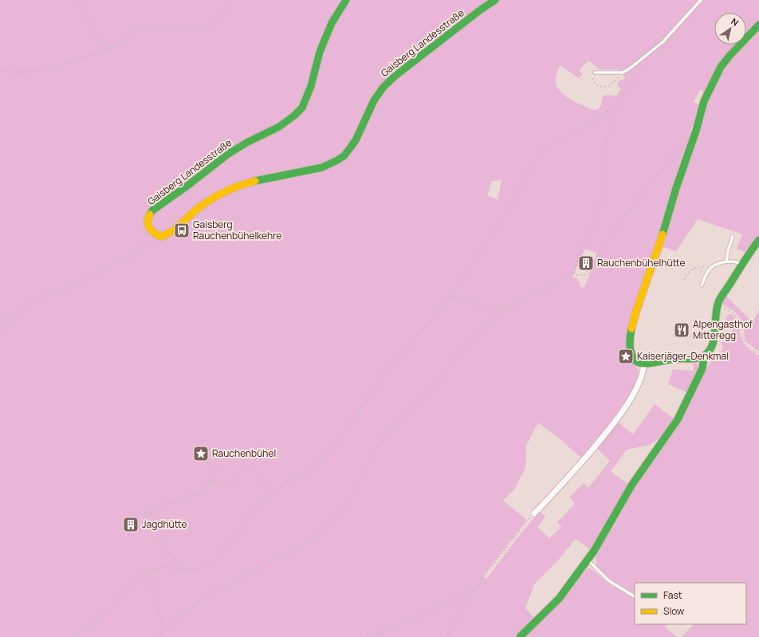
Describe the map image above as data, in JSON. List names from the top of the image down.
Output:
{
  "streets": {
    "street": ["Gaisberg Landesstraße"]
  },
  "places": {
    "bus stop": ["Gaisberg Rauchenbühelkehre"],
    "building": ["Rauchenbühelhütte", "Jagdhütte"],
    "restaurant": ["Alpengasthof Mitteregg"],
    "place": ["Kaiserjäger-Denkmal", "Rauchenbühel"]
  },
  "legend": ["Fast", "Slow"],
  "north": "top right"
}
